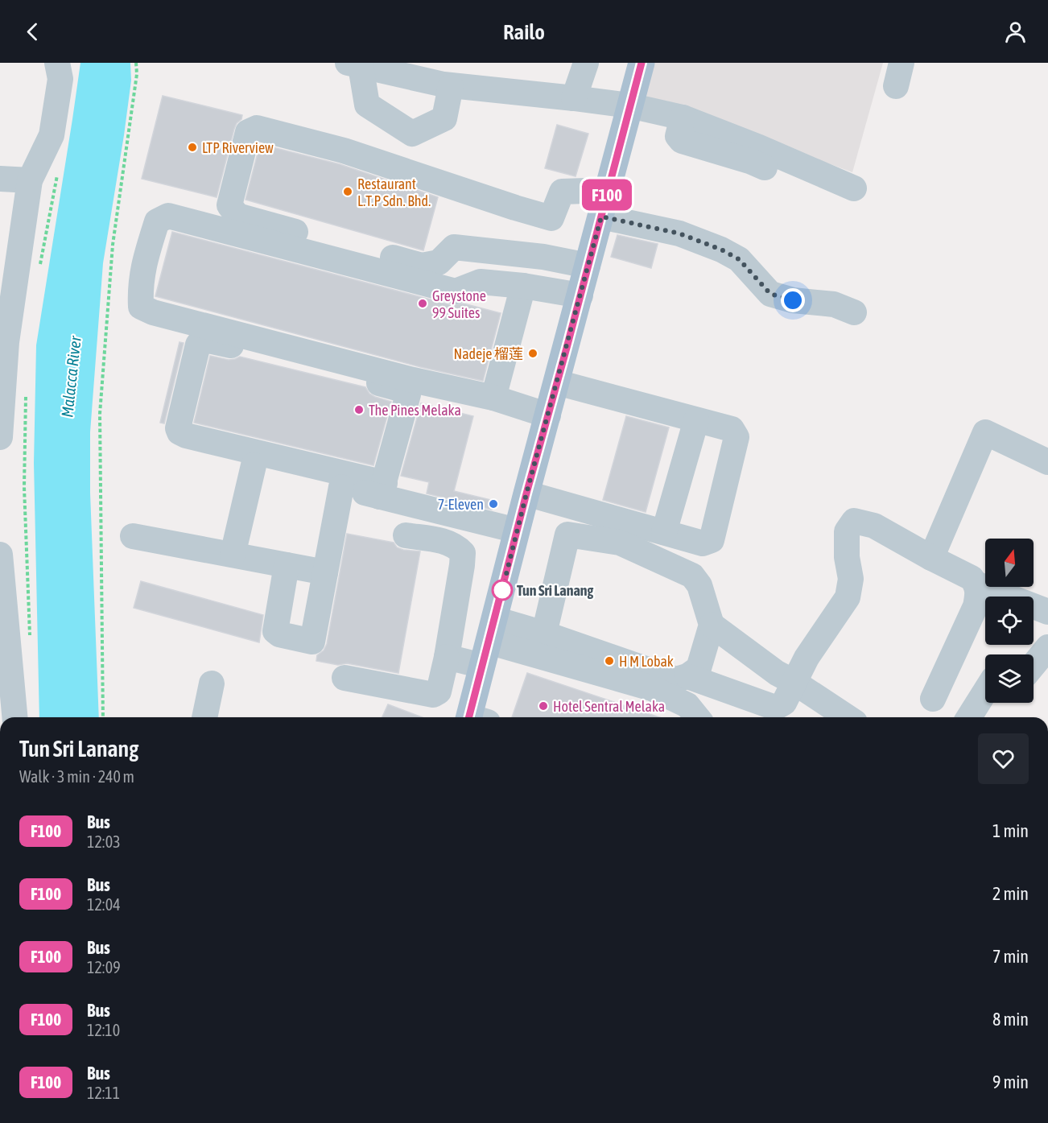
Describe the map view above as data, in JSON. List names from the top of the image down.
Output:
{
  "water": ["Malacca River"],
  "places": [
    "LTP Riverview",
    "Restaurant L.T.P Sdn. Bhd.",
    "Greystone 99 Suites",
    "Nadeje 榴莲",
    "The Pines Melaka",
    "7-Eleven",
    "Tun Sri Lanang",
    "H M Lobak",
    "Hotel Sentral Melaka"
  ],
  "lines": ["bus line F100"],
  "north": "top",
  "page": {
    "header": "Railo",
    "on_map": "F100",
    "heading": ["Tun Sri Lanang", "Walk · 3 min · 240 m"],
    "list": [
      {
        "mark": "F100",
        "name": "Bus",
        "note": "12:03",
        "value": "1 min"
      },
      {
        "mark": "F100",
        "name": "Bus",
        "note": "12:04",
        "value": "2 min"
      },
      {
        "mark": "F100",
        "name": "Bus",
        "note": "12:09",
        "value": "7 min"
      },
      {
        "mark": "F100",
        "name": "Bus",
        "note": "12:10",
        "value": "8 min"
      },
      {
        "mark": "F100",
        "name": "Bus",
        "note": "12:11",
        "value": "9 min"
      }
    ]
  }
}
